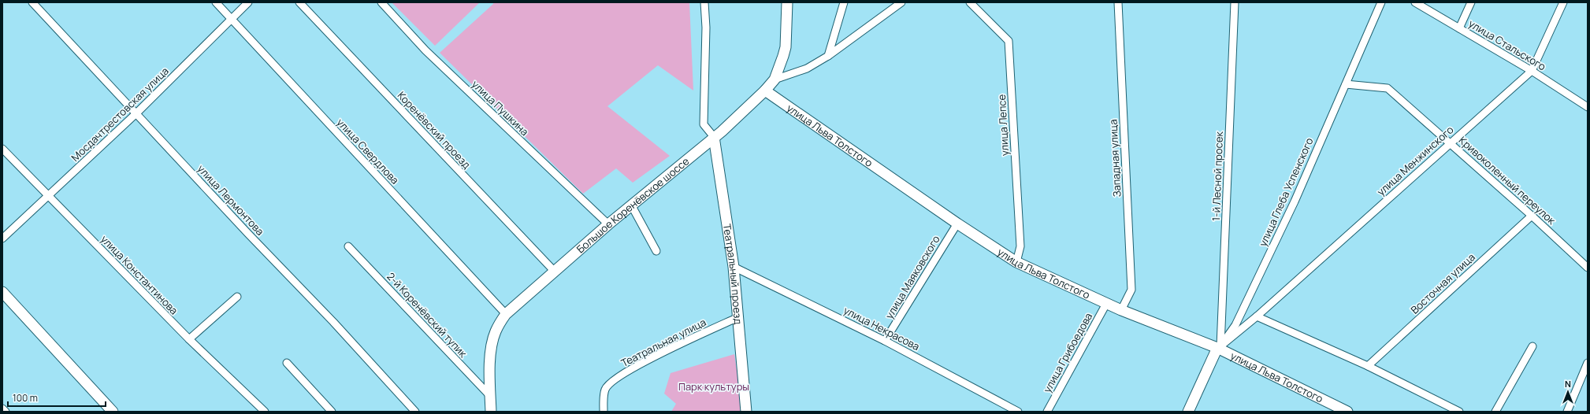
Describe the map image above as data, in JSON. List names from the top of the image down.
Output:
{
  "streets": {
    "street": [
      "улица Стальского",
      "улица Пушкина",
      "Мосдачтрестовская улица",
      "улица Лепсе",
      "Коренёвский проезд",
      "улица Льва Толстого",
      "улица Свердлова",
      "Западная улица",
      "улица Менжинского",
      "1-й Лесной просек",
      "Кривоколенный переулок",
      "улица Глеба Успенского",
      "улица Лермонтова",
      "Большое Коренёвское шоссе",
      "Театральный проезд",
      "улица Константинова",
      "улица Маяковского",
      "Восточная улица",
      "2-й Коренёвский тупик",
      "улица Некрасова",
      "Театральная улица",
      "улица Грибоедова"
    ]
  },
  "crossings": [
    ["улица Стальского", "улица Менжинского"],
    ["улица Пушкина", "Большое Коренёвское шоссе"],
    ["Мосдачтрестовская улица", "улица Свердлова"],
    ["Мосдачтрестовская улица", "улица Лермонтова"],
    ["Мосдачтрестовская улица", "улица Константинова"],
    ["улица Лепсе", "улица Льва Толстого"],
    ["Коренёвский проезд", "Большое Коренёвское шоссе"],
    ["улица Льва Толстого", "Западная улица"],
    ["улица Льва Толстого", "1-й Лесной просек"],
    ["улица Льва Толстого", "улица Глеба Успенского"],
    ["улица Льва Толстого", "Большое Коренёвское шоссе"],
    ["улица Льва Толстого", "улица Маяковского"],
    ["улица Льва Толстого", "улица Грибоедова"],
    ["улица Свердлова", "Большое Коренёвское шоссе"],
    ["улица Менжинского", "Кривоколенный переулок"],
    ["1-й Лесной просек", "улица Глеба Успенского"],
    ["Кривоколенный переулок", "улица Глеба Успенского"],
    ["Кривоколенный переулок", "Восточная улица"],
    ["Большое Коренёвское шоссе", "Театральный проезд"],
    ["Большое Коренёвское шоссе", "2-й Коренёвский тупик"],
    ["Театральный проезд", "улица Некрасова"],
    ["Театральный проезд", "Театральная улица"],
    ["улица Маяковского", "улица Некрасова"]
  ],
  "parks": ["Парк культуры"],
  "scale_bar": "100 m",
  "north": "top"
}
